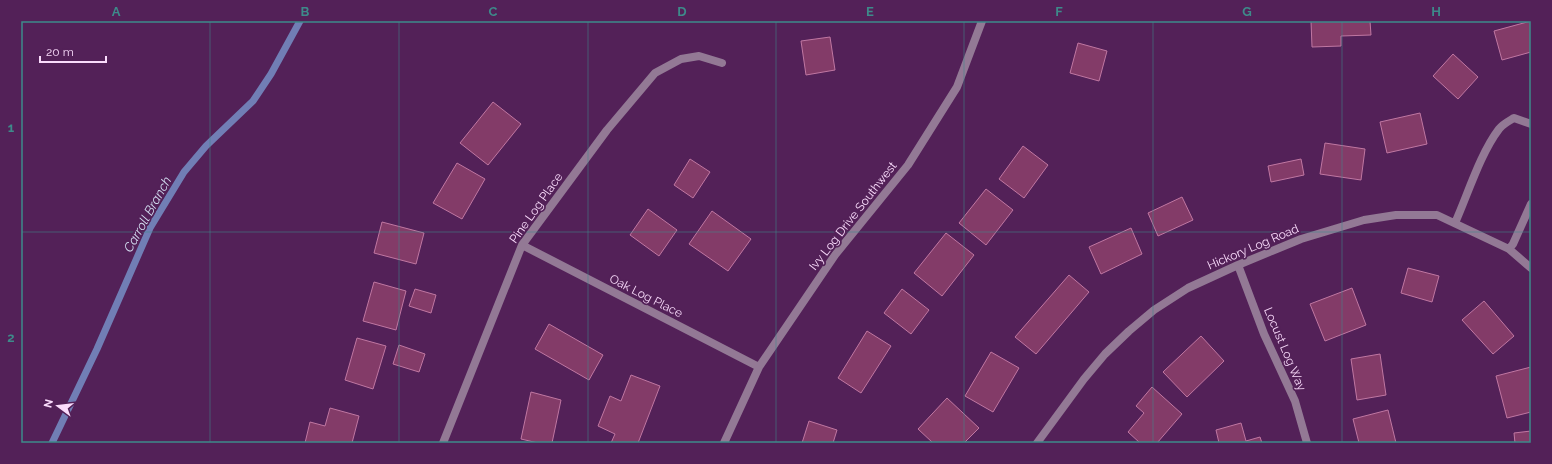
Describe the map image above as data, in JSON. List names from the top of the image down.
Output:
{
  "streets": {
    "street": [
      "Pine Log Place",
      "Ivy Log Drive Southwest",
      "Hickory Log Road",
      "Oak Log Place",
      "Locust Log Way"
    ]
  },
  "crossings": [
    ["Pine Log Place", "Oak Log Place"],
    ["Ivy Log Drive Southwest", "Oak Log Place"],
    ["Hickory Log Road", "Locust Log Way"]
  ],
  "water": ["Carroll Branch"],
  "scale_bar": "20 m",
  "north": "left",
  "grid": {
    "columns": [
      "A",
      "B",
      "C",
      "D",
      "E",
      "F",
      "G",
      "H"
    ],
    "rows": ["1", "2"]
  }
}
